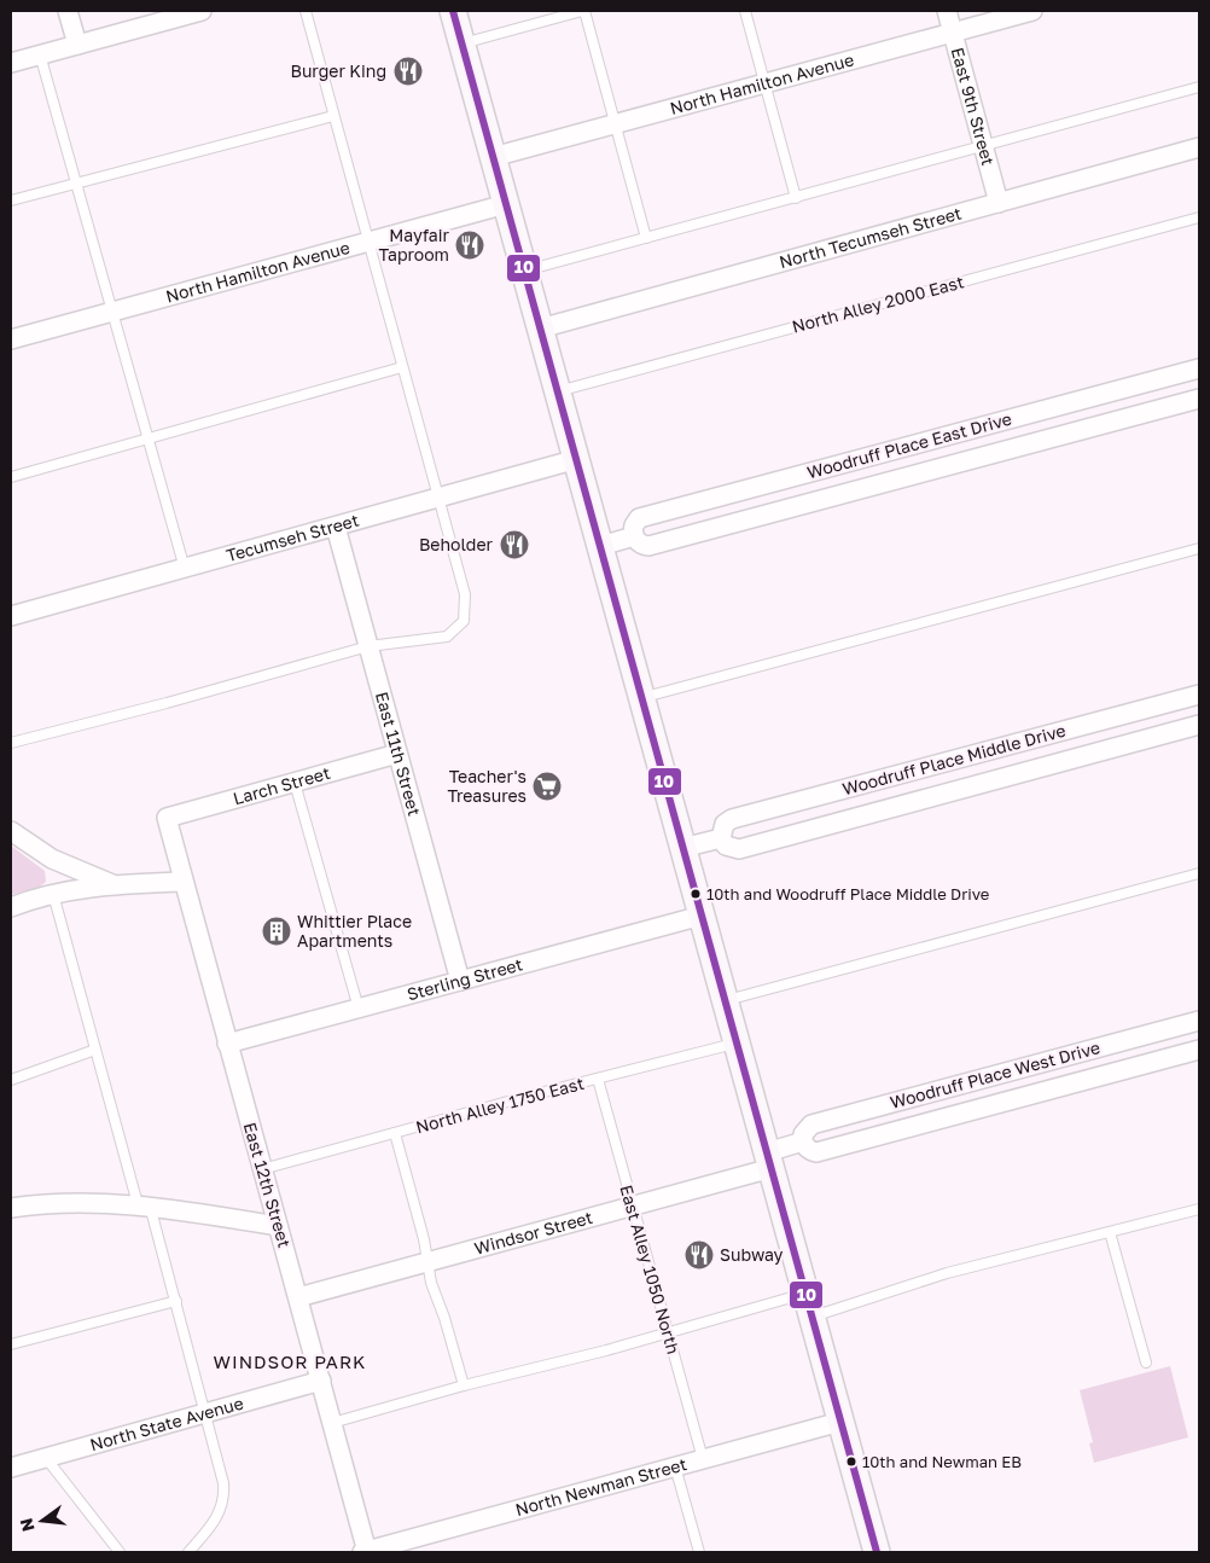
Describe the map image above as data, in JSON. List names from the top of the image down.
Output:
{
  "streets": {
    "street": [
      "North Hamilton Avenue",
      "East 9th Street",
      "North Tecumseh Street",
      "Woodruff Place East Drive",
      "Tecumseh Street",
      "East 11th Street",
      "Woodruff Place Middle Drive",
      "Larch Street",
      "Sterling Street",
      "Woodruff Place West Drive",
      "East 12th Street",
      "Windsor Street",
      "North State Avenue",
      "North Newman Street"
    ],
    "lane": ["North Alley 2000 East", "North Alley 1750 East", "East Alley 1050 North"]
  },
  "crossings": [
    ["North Hamilton Avenue", "East 9th Street"],
    ["East 9th Street", "North Tecumseh Street"],
    ["Tecumseh Street", "East 11th Street"],
    ["East 11th Street", "Larch Street"],
    ["East 11th Street", "Sterling Street"],
    ["Larch Street", "East 12th Street"],
    ["Sterling Street", "East 12th Street"],
    ["North Alley 1750 East", "East 12th Street"],
    ["North Alley 1750 East", "East Alley 1050 North"],
    ["East 12th Street", "Windsor Street"],
    ["East 12th Street", "North State Avenue"],
    ["East 12th Street", "North Newman Street"],
    ["Windsor Street", "East Alley 1050 North"],
    ["East Alley 1050 North", "North Newman Street"]
  ],
  "districts": ["WINDSOR PARK"],
  "places": {
    "restaurant": [
      "Burger King",
      "Mayfair Taproom",
      "Beholder",
      "Subway"
    ],
    "supermarket": ["Teacher's Treasures"],
    "other": ["10th and Woodruff Place Middle Drive", "10th and Newman EB"],
    "building": ["Whittier Place Apartments"]
  },
  "lines": ["transit line 10"],
  "north": "left"
}
